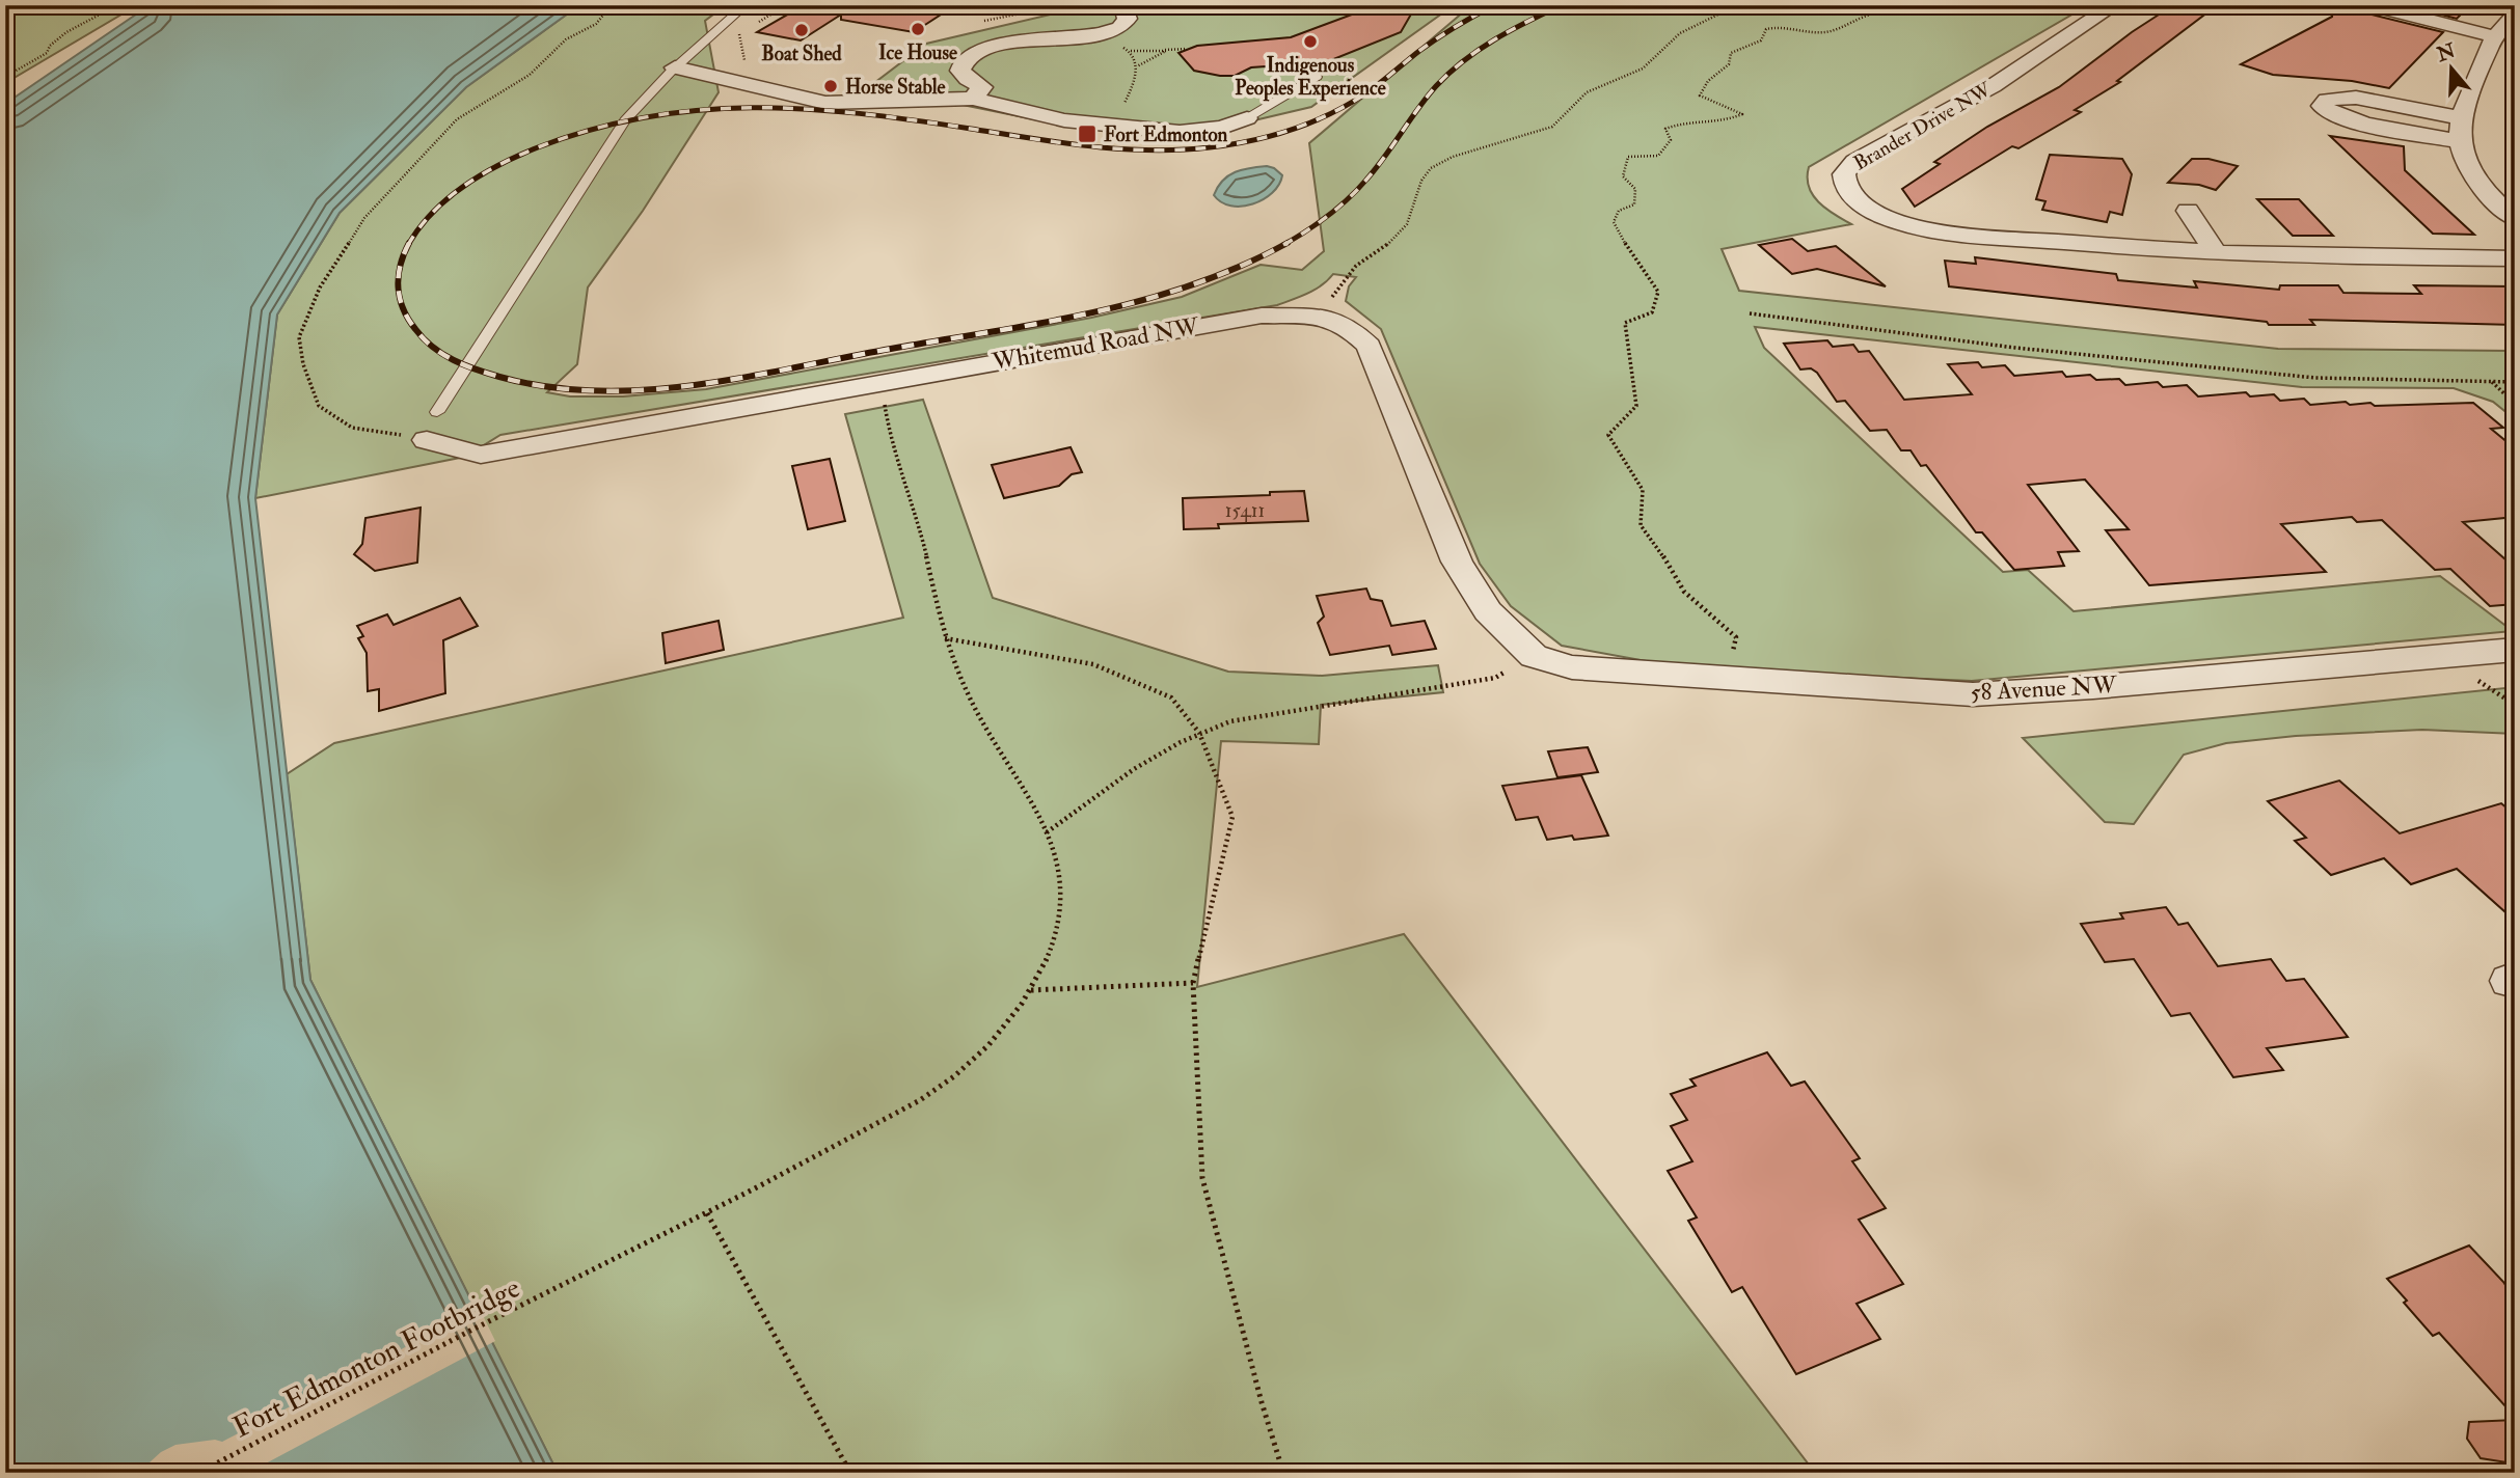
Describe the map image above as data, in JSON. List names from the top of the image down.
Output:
{
  "streets": {
    "street": ["Brander Drive NW", "Whitemud Road NW", "58 Avenue NW"],
    "path": ["Fort Edmonton Footbridge"]
  },
  "crossings": [
    ["Whitemud Road NW", "58 Avenue NW"],
    ["Whitemud Road NW", "Fort Edmonton Footbridge"]
  ],
  "places": {
    "other": [
      "Ice House",
      "Boat Shed",
      "Indigenous Peoples Experience",
      "Horse Stable"
    ],
    "transit": ["Fort Edmonton"]
  },
  "house_numbers": ["15411"],
  "north": "top"
}
